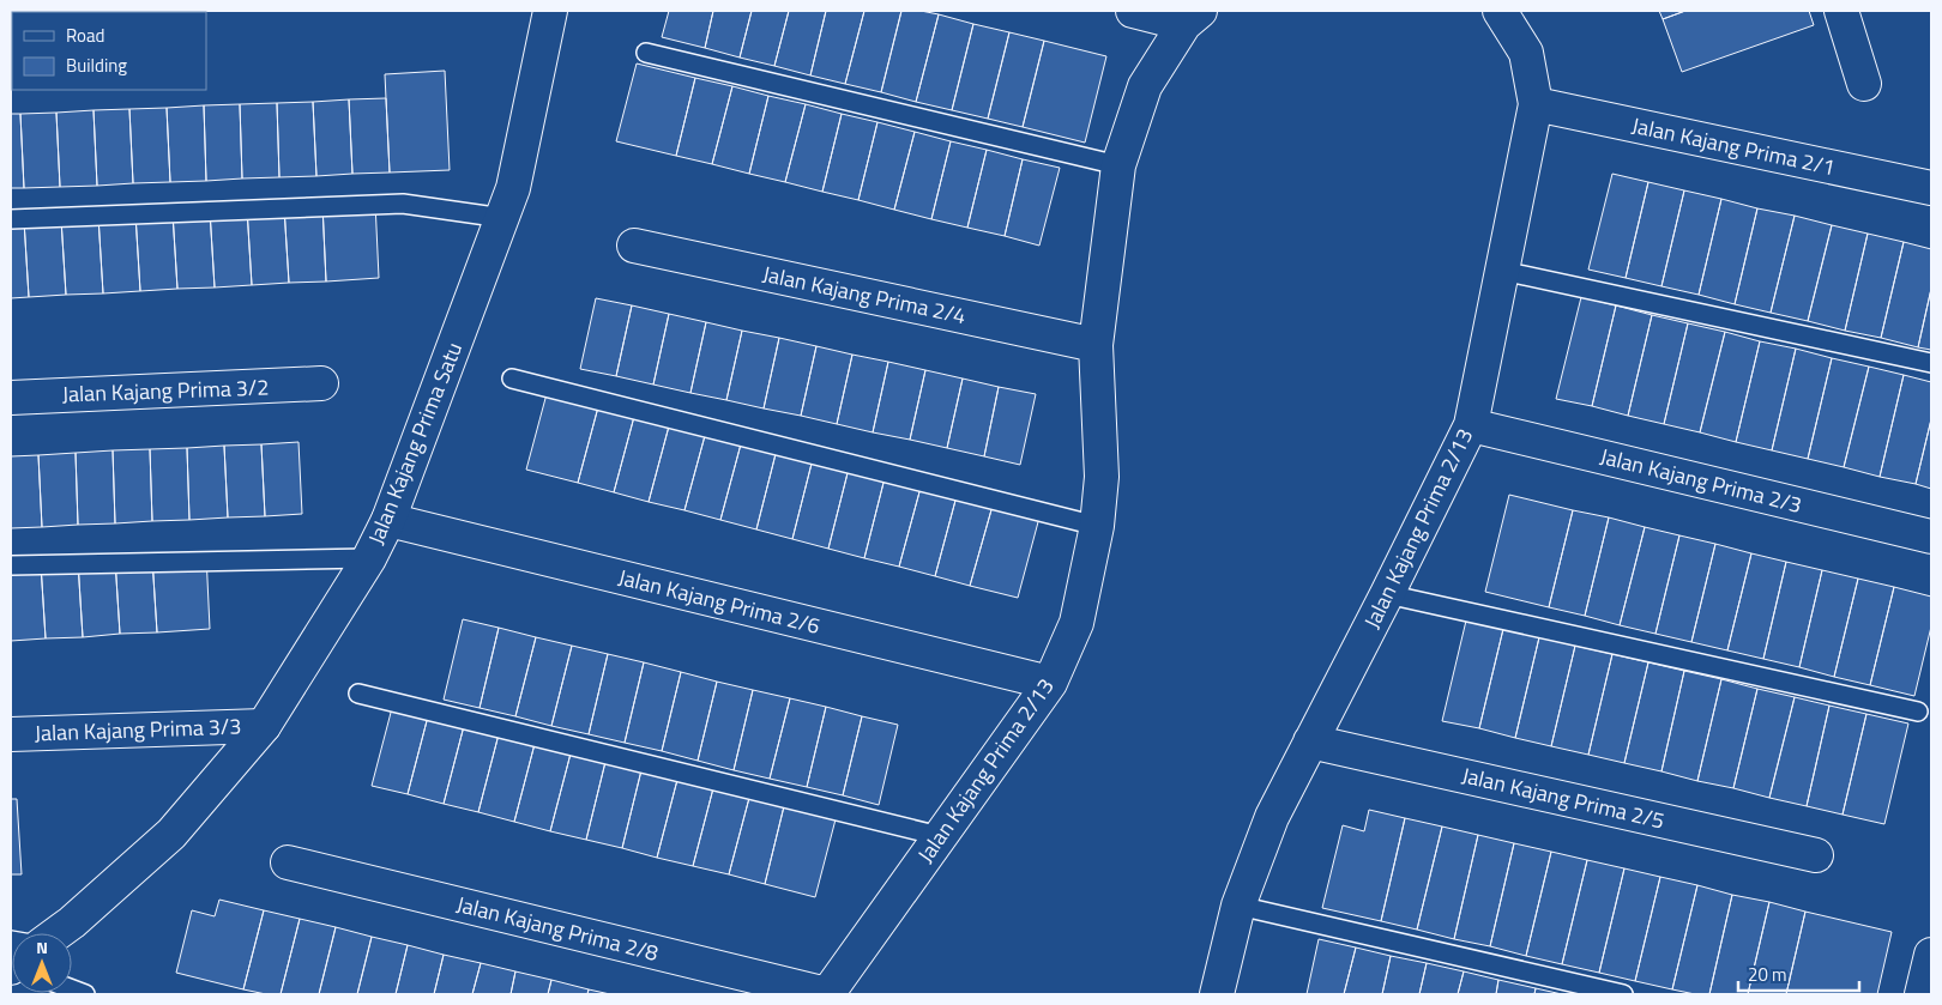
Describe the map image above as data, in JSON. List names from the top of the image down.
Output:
{
  "streets": {
    "street": [
      "Jalan Kajang Prima 2/1",
      "Jalan Kajang Prima 2/4",
      "Jalan Kajang Prima 3/2",
      "Jalan Kajang Prima Satu",
      "Jalan Kajang Prima 2/3",
      "Jalan Kajang Prima 2/13",
      "Jalan Kajang Prima 2/6",
      "Jalan Kajang Prima 3/3",
      "Jalan Kajang Prima 2/5",
      "Jalan Kajang Prima 2/8"
    ]
  },
  "crossings": [
    ["Jalan Kajang Prima 2/1", "Jalan Kajang Prima 2/13"],
    ["Jalan Kajang Prima 2/4", "Jalan Kajang Prima 2/13"],
    ["Jalan Kajang Prima Satu", "Jalan Kajang Prima 2/6"],
    ["Jalan Kajang Prima Satu", "Jalan Kajang Prima 3/3"],
    ["Jalan Kajang Prima 2/3", "Jalan Kajang Prima 2/13"],
    ["Jalan Kajang Prima 2/13", "Jalan Kajang Prima 2/6"],
    ["Jalan Kajang Prima 2/13", "Jalan Kajang Prima 2/5"],
    ["Jalan Kajang Prima 2/13", "Jalan Kajang Prima 2/8"]
  ],
  "legend": ["Road", "Building"],
  "scale_bar": "20 m",
  "north": "top"
}
